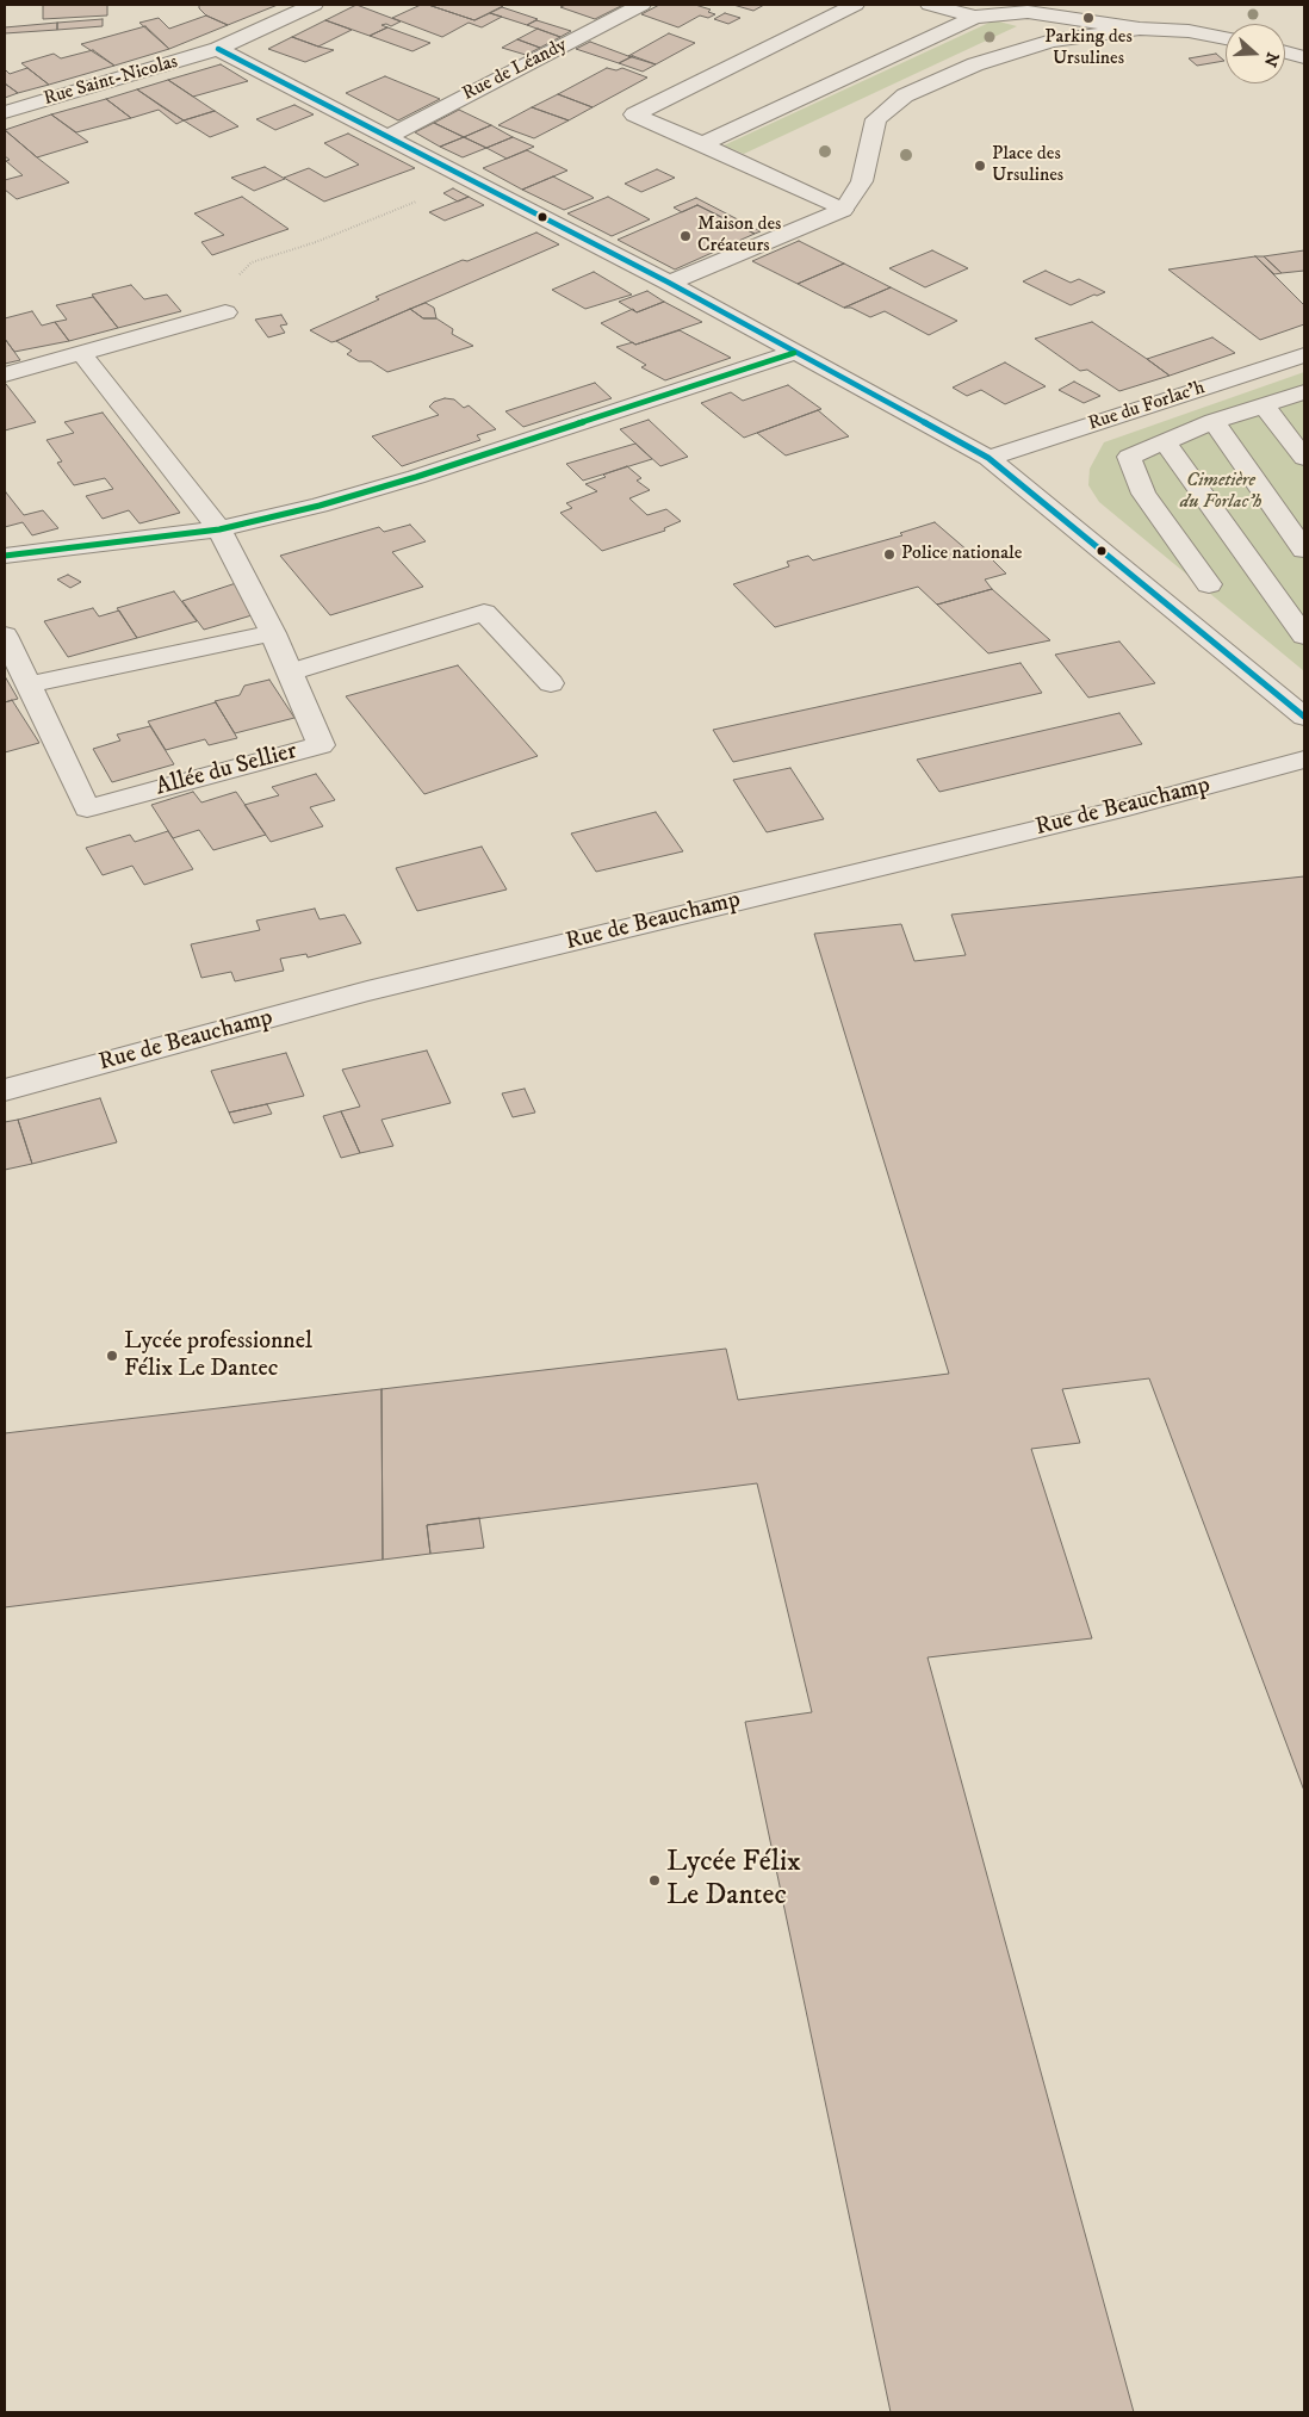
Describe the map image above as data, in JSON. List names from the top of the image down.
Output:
{
  "streets": {
    "street": [
      "Rue de Léandy",
      "Rue Saint-Nicolas",
      "Rue du Forlac'h",
      "Allée du Sellier",
      "Rue de Beauchamp"
    ]
  },
  "parks": ["Cimetière du Forlac’h"],
  "places": [
    "Parking des Ursulines",
    "Place des Ursulines",
    "Maison des Créateurs",
    "Police nationale",
    "Lycée professionnel Félix Le Dantec",
    "Lycée Félix Le Dantec"
  ],
  "north": "right"
}
